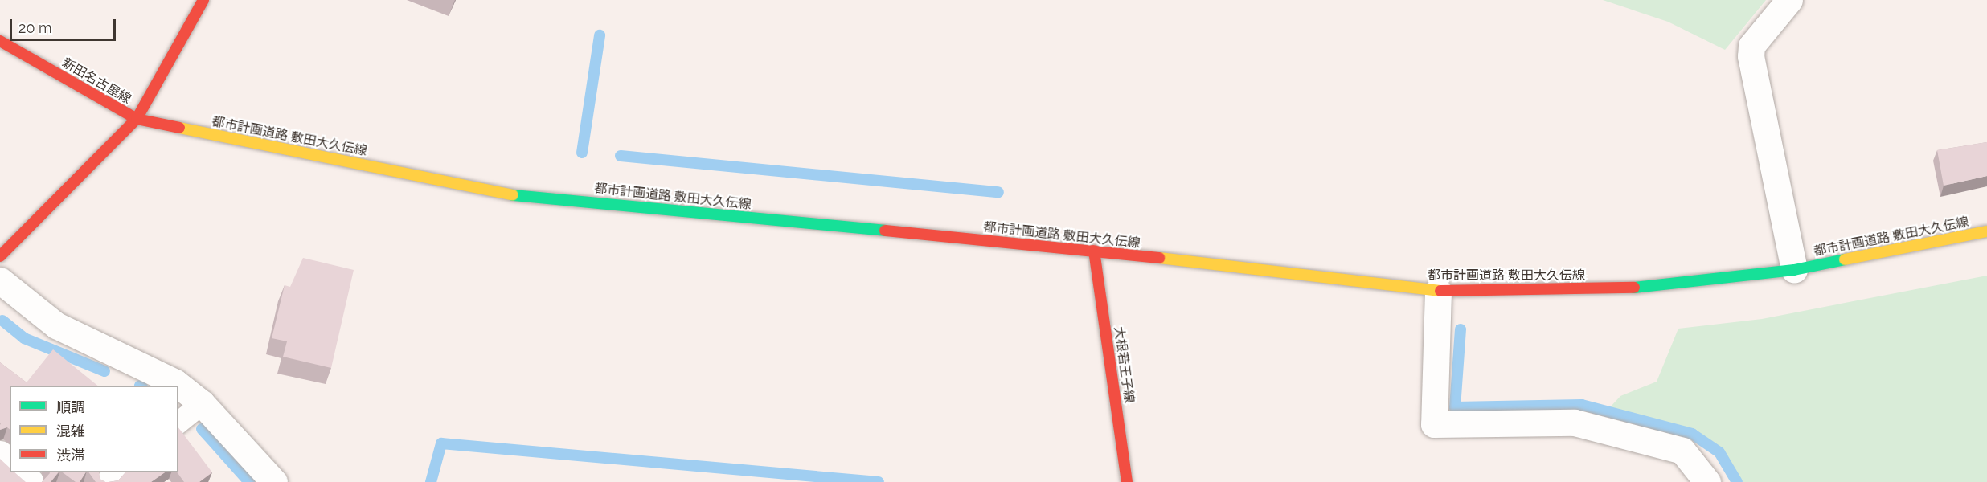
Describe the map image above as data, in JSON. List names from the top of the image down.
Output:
{
  "streets": {
    "street": ["新田名古屋線", "都市計画道路 敷田大久伝線", "大根若王子線"]
  },
  "crossings": [
    ["新田名古屋線", "都市計画道路 敷田大久伝線"],
    ["都市計画道路 敷田大久伝線", "大根若王子線"]
  ],
  "legend": ["順調", "混雑", "渋滞"],
  "scale_bar": "20 m"
}
